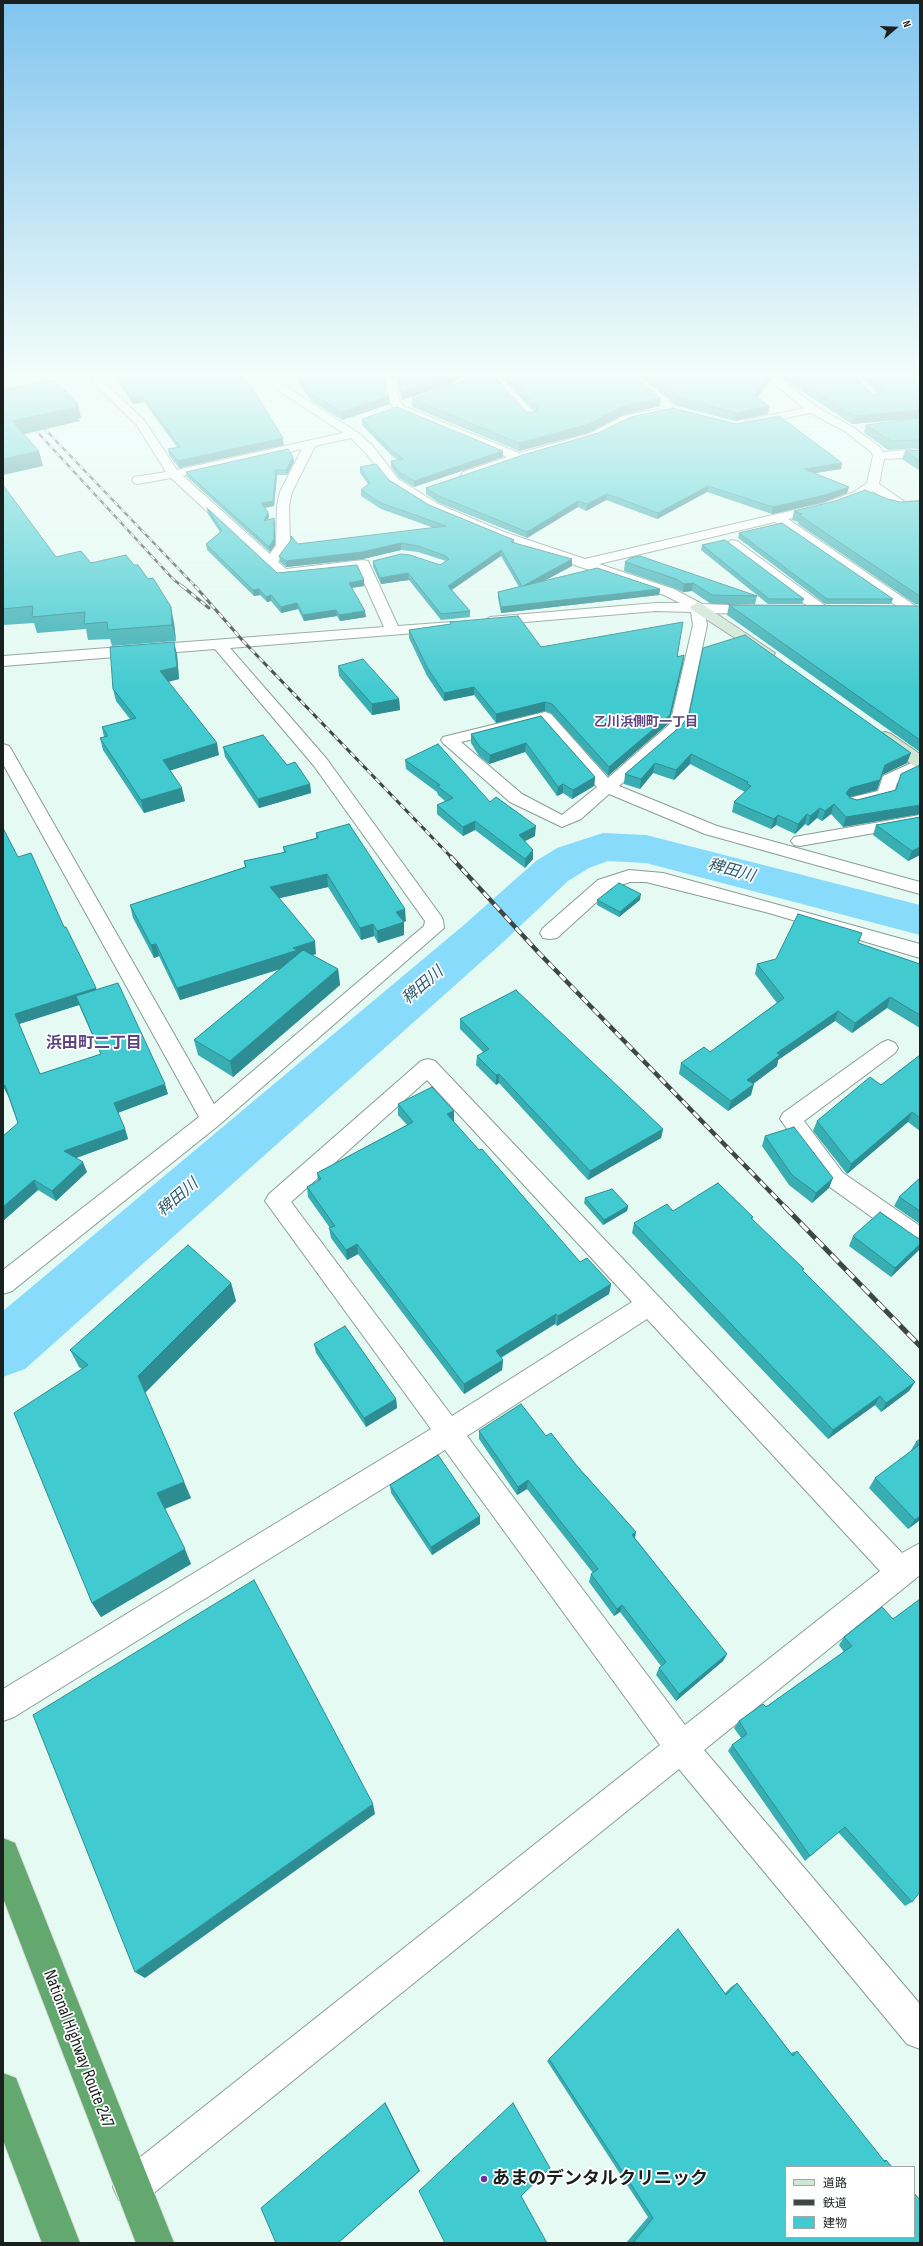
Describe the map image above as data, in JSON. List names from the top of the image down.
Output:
{
  "streets": {
    "highway": ["National Highway Route 247"]
  },
  "districts": ["乙川浜側町一丁目", "浜田町二丁目"],
  "water": ["稗田川"],
  "places": ["あまのデンタルクリニック"],
  "legend": ["道路", "鉄道", "建物"],
  "north": "right"
}
